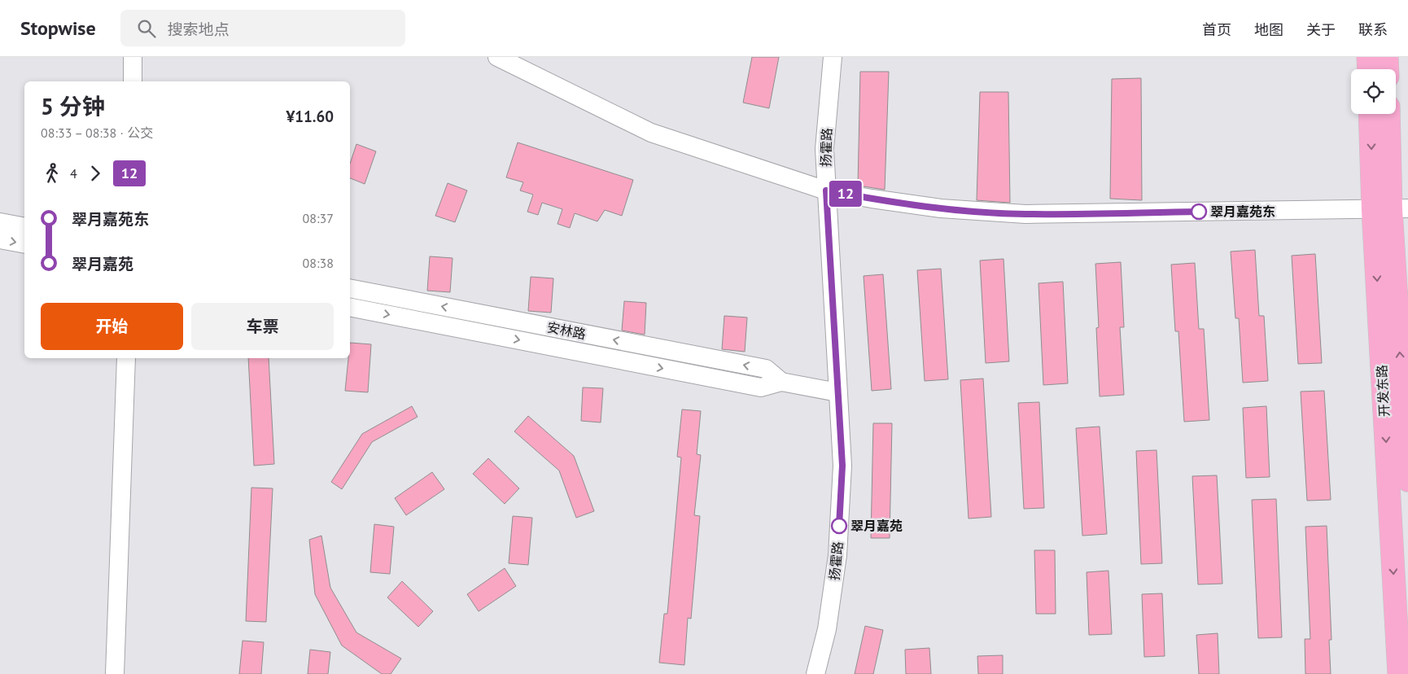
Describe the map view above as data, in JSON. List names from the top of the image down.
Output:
{
  "streets": {
    "main road": ["开发东路"],
    "street": ["扬霍路", "安林路"]
  },
  "crossings": [
    ["扬霍路", "安林路"]
  ],
  "places": ["翠月嘉苑东", "翠月嘉苑"],
  "lines": ["bus line 12"],
  "page": {
    "header": "Stopwise",
    "search": "搜索地点",
    "nav": [
      "首页",
      "地图",
      "关于",
      "联系"
    ],
    "on_map": "12",
    "heading": ["5 分钟", "08:33 – 08:38 · 公交", "¥11.60"],
    "legs": ["4", "12"],
    "list": [
      {
        "name": "翠月嘉苑东",
        "value": "08:37"
      },
      {
        "name": "翠月嘉苑",
        "value": "08:38"
      }
    ],
    "buttons": ["开始", "车票"]
  }
}
